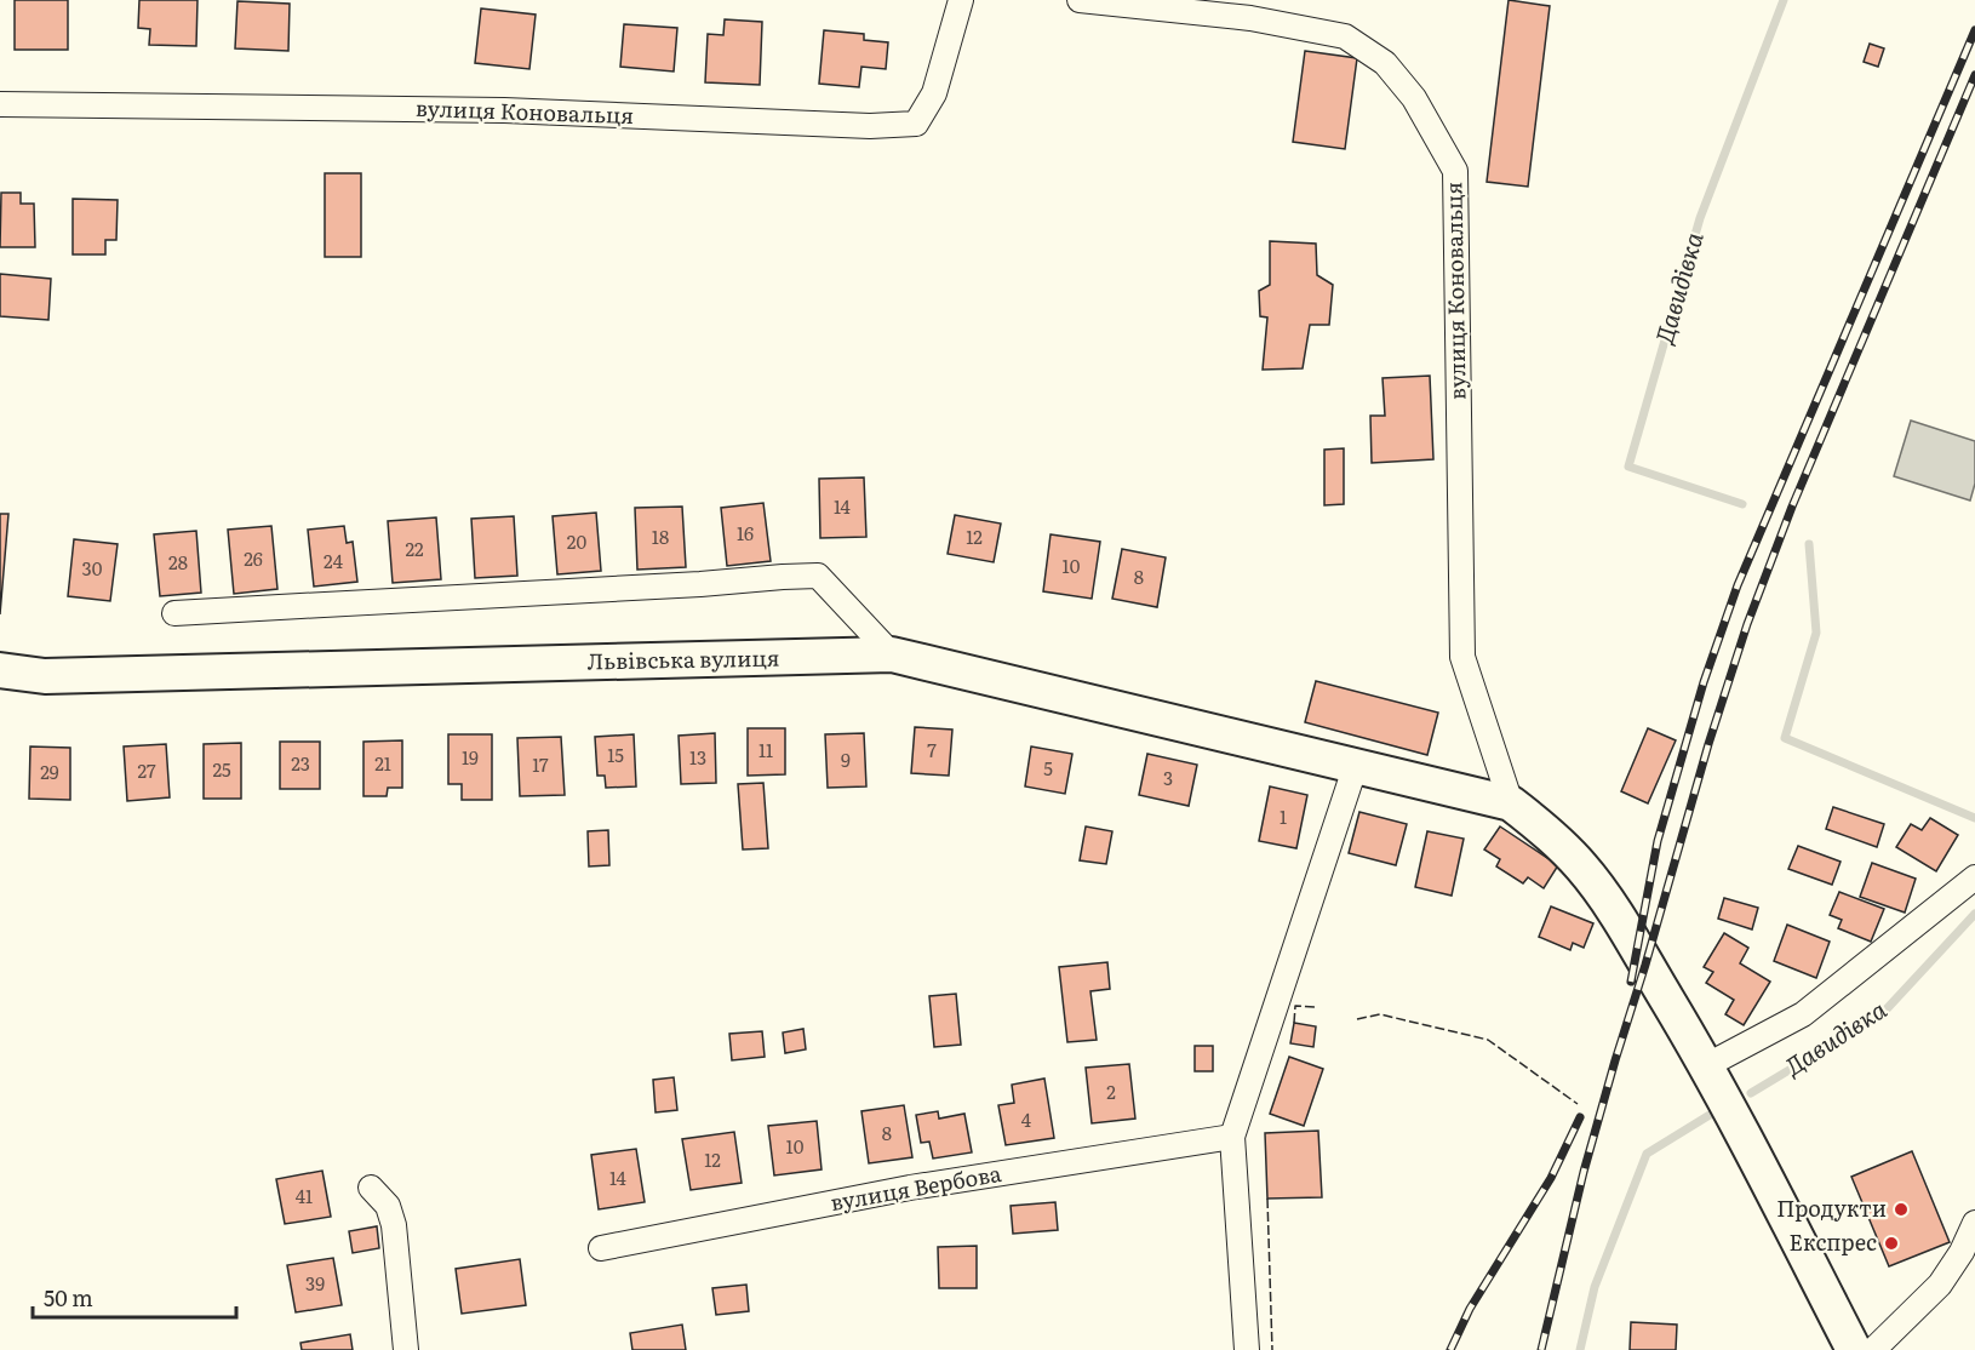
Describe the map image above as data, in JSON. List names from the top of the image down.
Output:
{
  "streets": {
    "street": ["вулиця Коновальця", "Львівська вулиця", "вулиця Вербова"]
  },
  "crossings": [
    ["вулиця Коновальця", "Львівська вулиця"]
  ],
  "water": ["Давидівка"],
  "places": ["Продукти", "Експрес"],
  "house_numbers": [
    "14",
    "16",
    "18",
    "12",
    "20",
    "22",
    "26",
    "24",
    "28",
    "10",
    "30",
    "8",
    "11",
    "7",
    "15",
    "19",
    "13",
    "9",
    "23",
    "21",
    "17",
    "5",
    "25",
    "27",
    "29",
    "3",
    "1",
    "2",
    "4",
    "8",
    "10",
    "12",
    "14",
    "41",
    "39"
  ],
  "scale_bar": "50 m"
}
